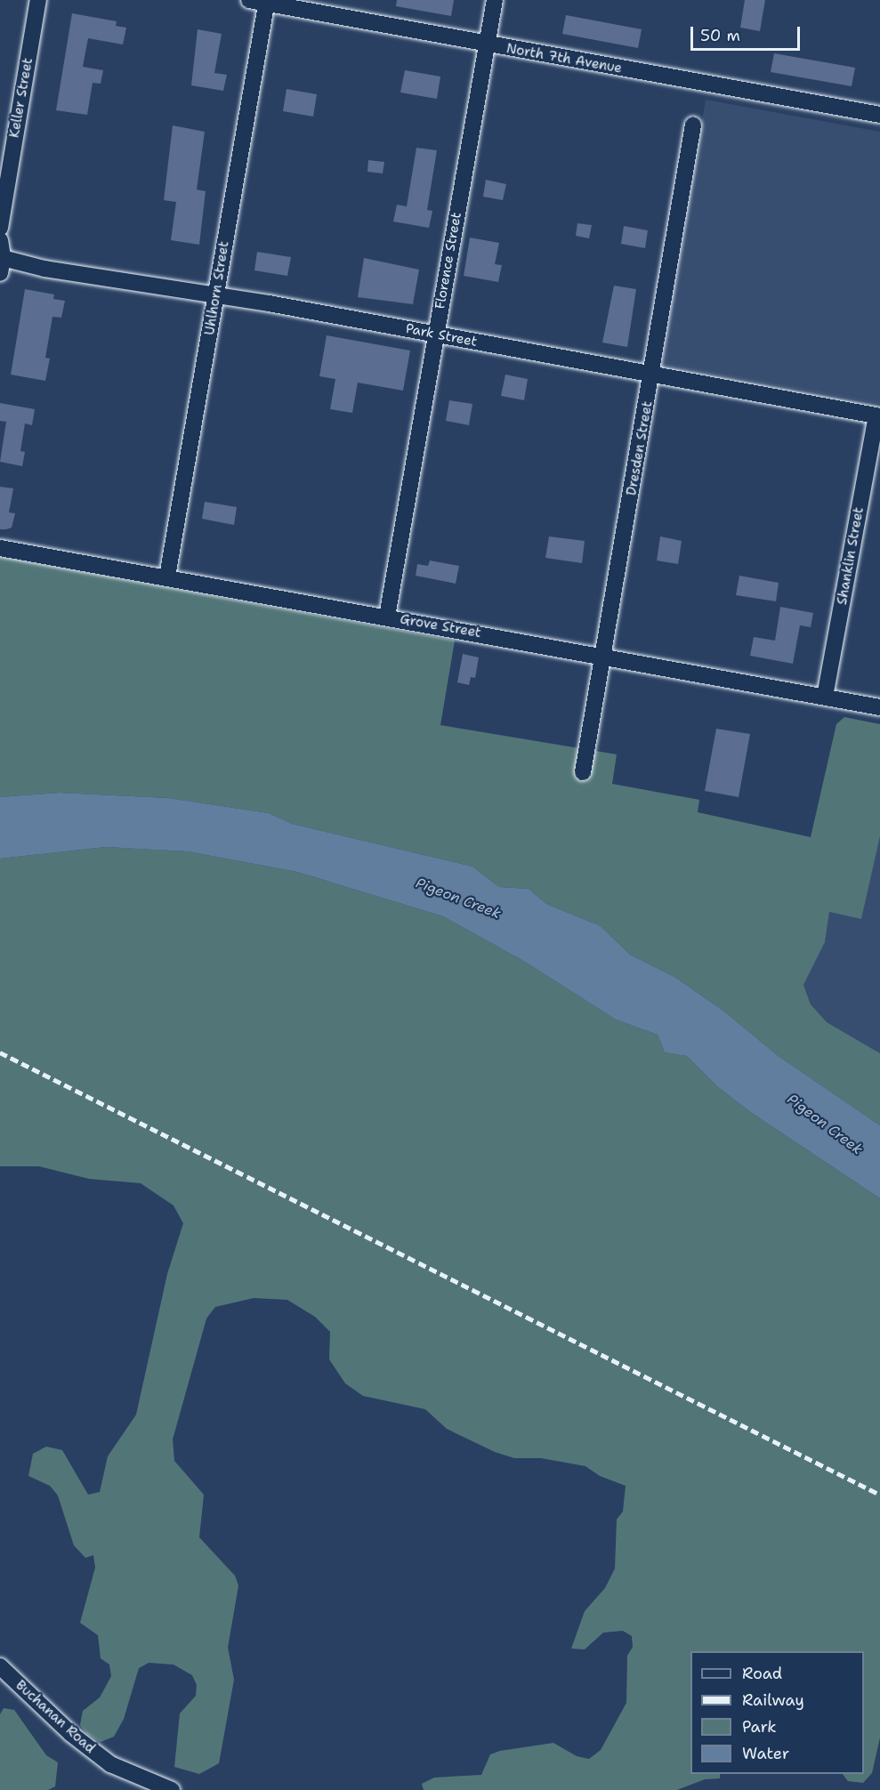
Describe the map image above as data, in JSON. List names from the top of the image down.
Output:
{
  "streets": {
    "street": [
      "North 7th Avenue",
      "Keller Street",
      "Florence Street",
      "Uhlhorn Street",
      "Park Street",
      "Dresden Street",
      "Shanklin Street",
      "Grove Street",
      "Buchanan Road"
    ]
  },
  "crossings": [
    ["North 7th Avenue", "Florence Street"],
    ["North 7th Avenue", "Uhlhorn Street"],
    ["Florence Street", "Park Street"],
    ["Florence Street", "Grove Street"],
    ["Uhlhorn Street", "Park Street"],
    ["Uhlhorn Street", "Grove Street"],
    ["Park Street", "Dresden Street"],
    ["Park Street", "Shanklin Street"],
    ["Dresden Street", "Grove Street"],
    ["Shanklin Street", "Grove Street"]
  ],
  "water": ["Pigeon Creek"],
  "legend": [
    "Road",
    "Railway",
    "Park",
    "Water"
  ],
  "scale_bar": "50 m"
}
